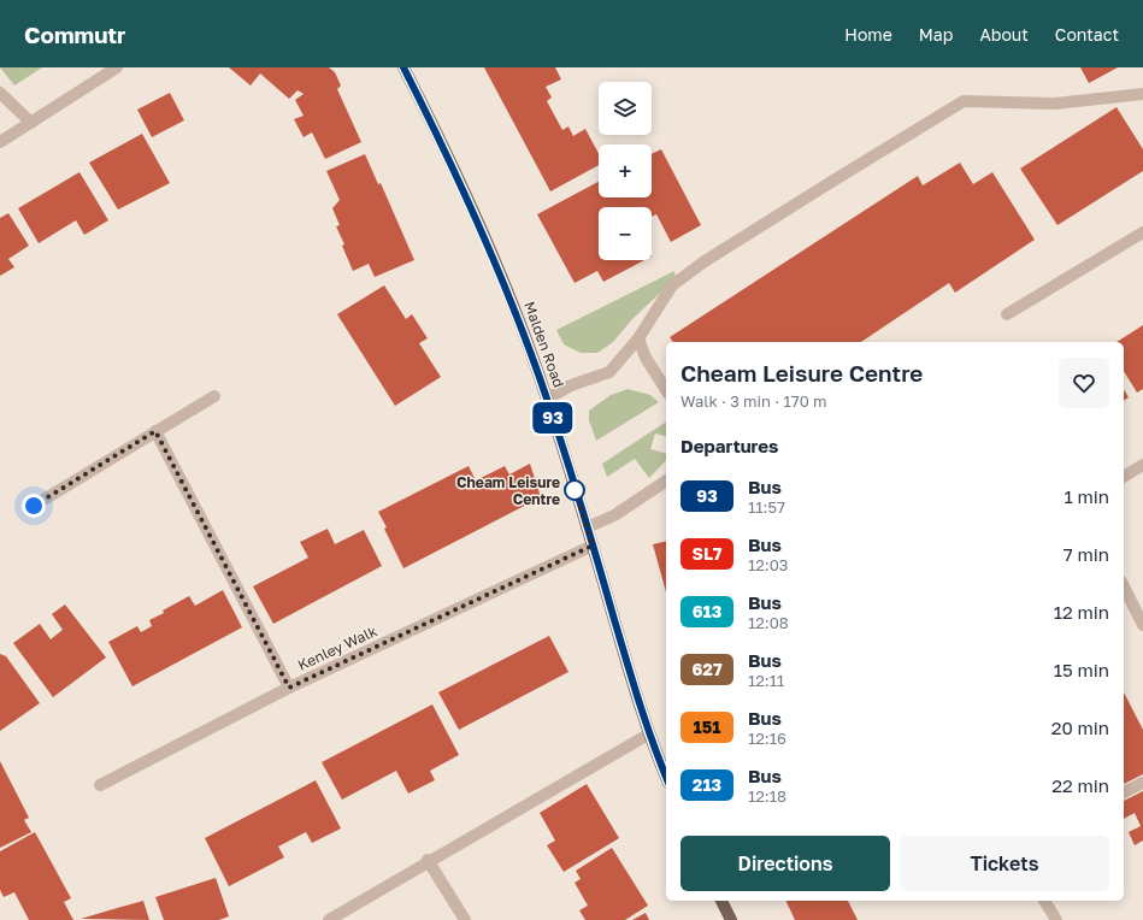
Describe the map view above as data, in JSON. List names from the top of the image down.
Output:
{
  "streets": {
    "main road": ["Malden Road"],
    "street": ["Kenley Walk"]
  },
  "crossings": [
    ["Malden Road", "Kenley Walk"]
  ],
  "places": ["Cheam Leisure Centre"],
  "lines": ["bus line 93"],
  "page": {
    "header": "Commutr",
    "nav": [
      "Home",
      "Map",
      "About",
      "Contact"
    ],
    "on_map": "93",
    "map_buttons": ["+", "−"],
    "heading": [
      ["Cheam Leisure Centre", "Walk · 3 min · 170 m"],
      "Departures"
    ],
    "list": [
      {
        "mark": "93",
        "name": "Bus",
        "note": "11:57",
        "value": "1 min"
      },
      {
        "mark": "SL7",
        "name": "Bus",
        "note": "12:03",
        "value": "7 min"
      },
      {
        "mark": "613",
        "name": "Bus",
        "note": "12:08",
        "value": "12 min"
      },
      {
        "mark": "627",
        "name": "Bus",
        "note": "12:11",
        "value": "15 min"
      },
      {
        "mark": "151",
        "name": "Bus",
        "note": "12:16",
        "value": "20 min"
      },
      {
        "mark": "213",
        "name": "Bus",
        "note": "12:18",
        "value": "22 min"
      }
    ],
    "buttons": ["Directions", "Tickets"]
  }
}
